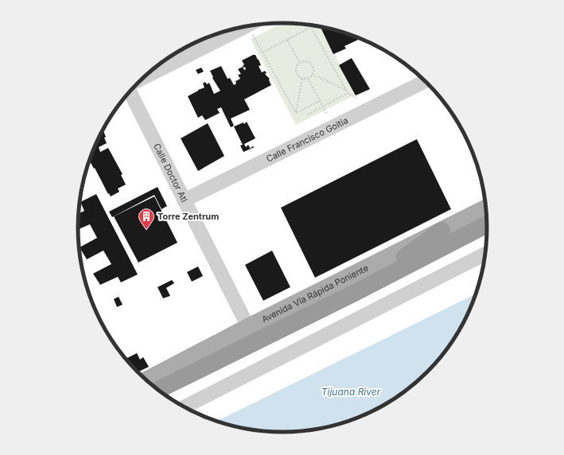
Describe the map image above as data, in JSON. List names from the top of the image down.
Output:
{
  "streets": {
    "highway": ["Avenida Vía Rápida Poniente"],
    "street": ["Calle Francisco Goitia", "Calle Doctor Atl"]
  },
  "crossings": [
    ["Calle Francisco Goitia", "Calle Doctor Atl"],
    ["Calle Doctor Atl", "Avenida Vía Rápida Poniente"]
  ],
  "water": ["Tijuana River"],
  "places": {
    "building": ["Torre Zentrum"]
  }
}
